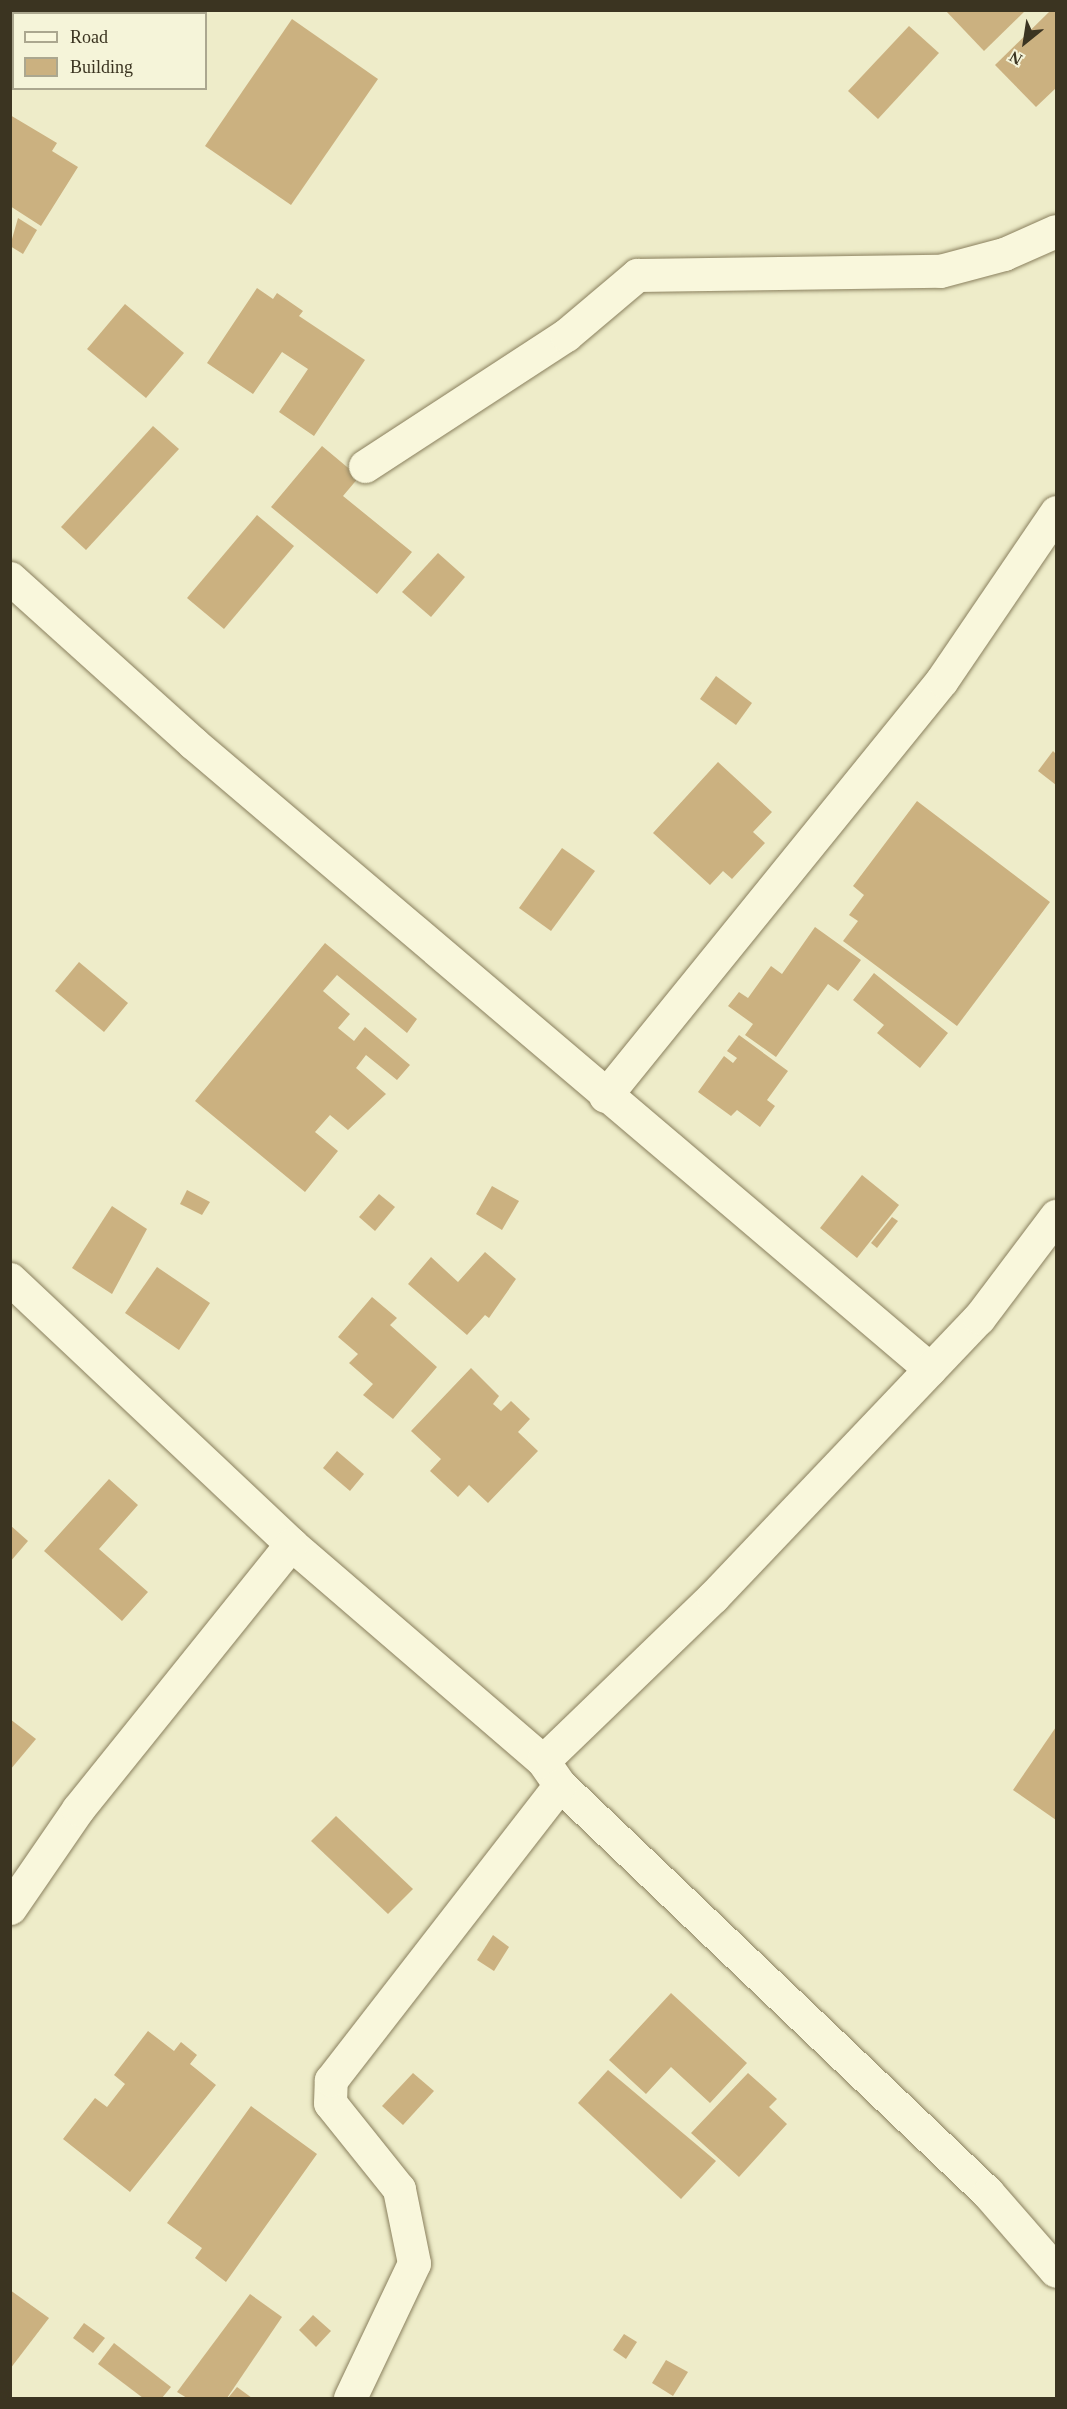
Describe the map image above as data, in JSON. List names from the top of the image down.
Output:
{
  "legend": ["Road", "Building"],
  "north": "bottom left"
}
